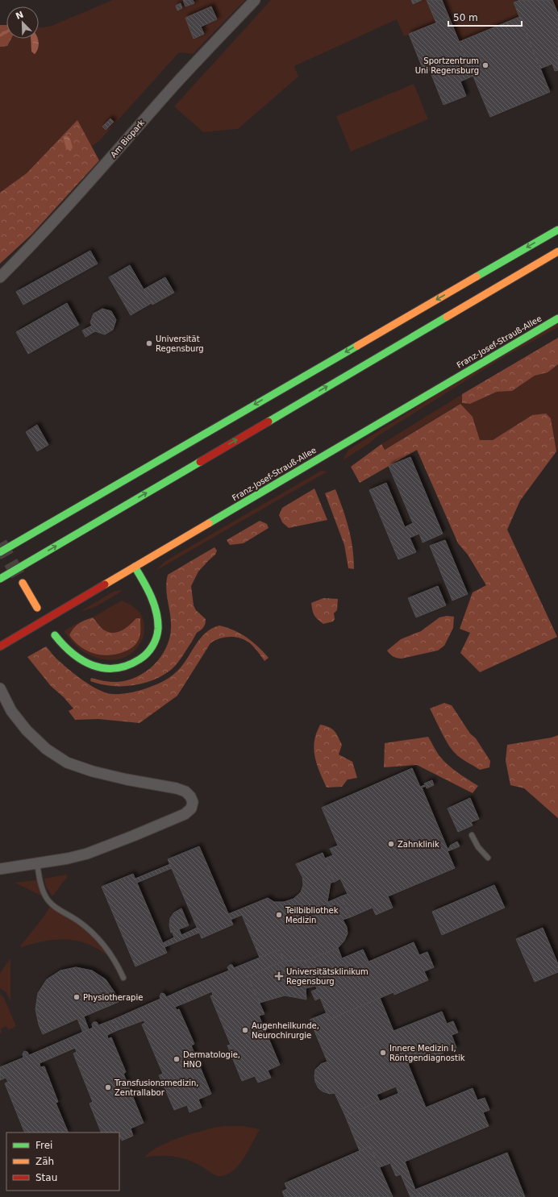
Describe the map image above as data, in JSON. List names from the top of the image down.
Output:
{
  "streets": {
    "main road": ["Franz-Josef-Strauß-Allee"],
    "street": ["Am Biopark"]
  },
  "places": {
    "other": [
      "Sportzentrum Uni Regensburg",
      "Universität Regensburg",
      "Zahnklinik",
      "Teilbibliothek Medizin",
      "Physiotherapie",
      "Augenheilkunde, Neurochirurgie",
      "Innere Medizin I, Röntgendiagnostik",
      "Dermatologie, HNO",
      "Transfusionsmedizin, Zentrallabor"
    ],
    "health": ["Universitätsklinikum Regensburg"]
  },
  "legend": ["Frei", "Zäh", "Stau"],
  "scale_bar": "50 m",
  "north": "top left"
}
